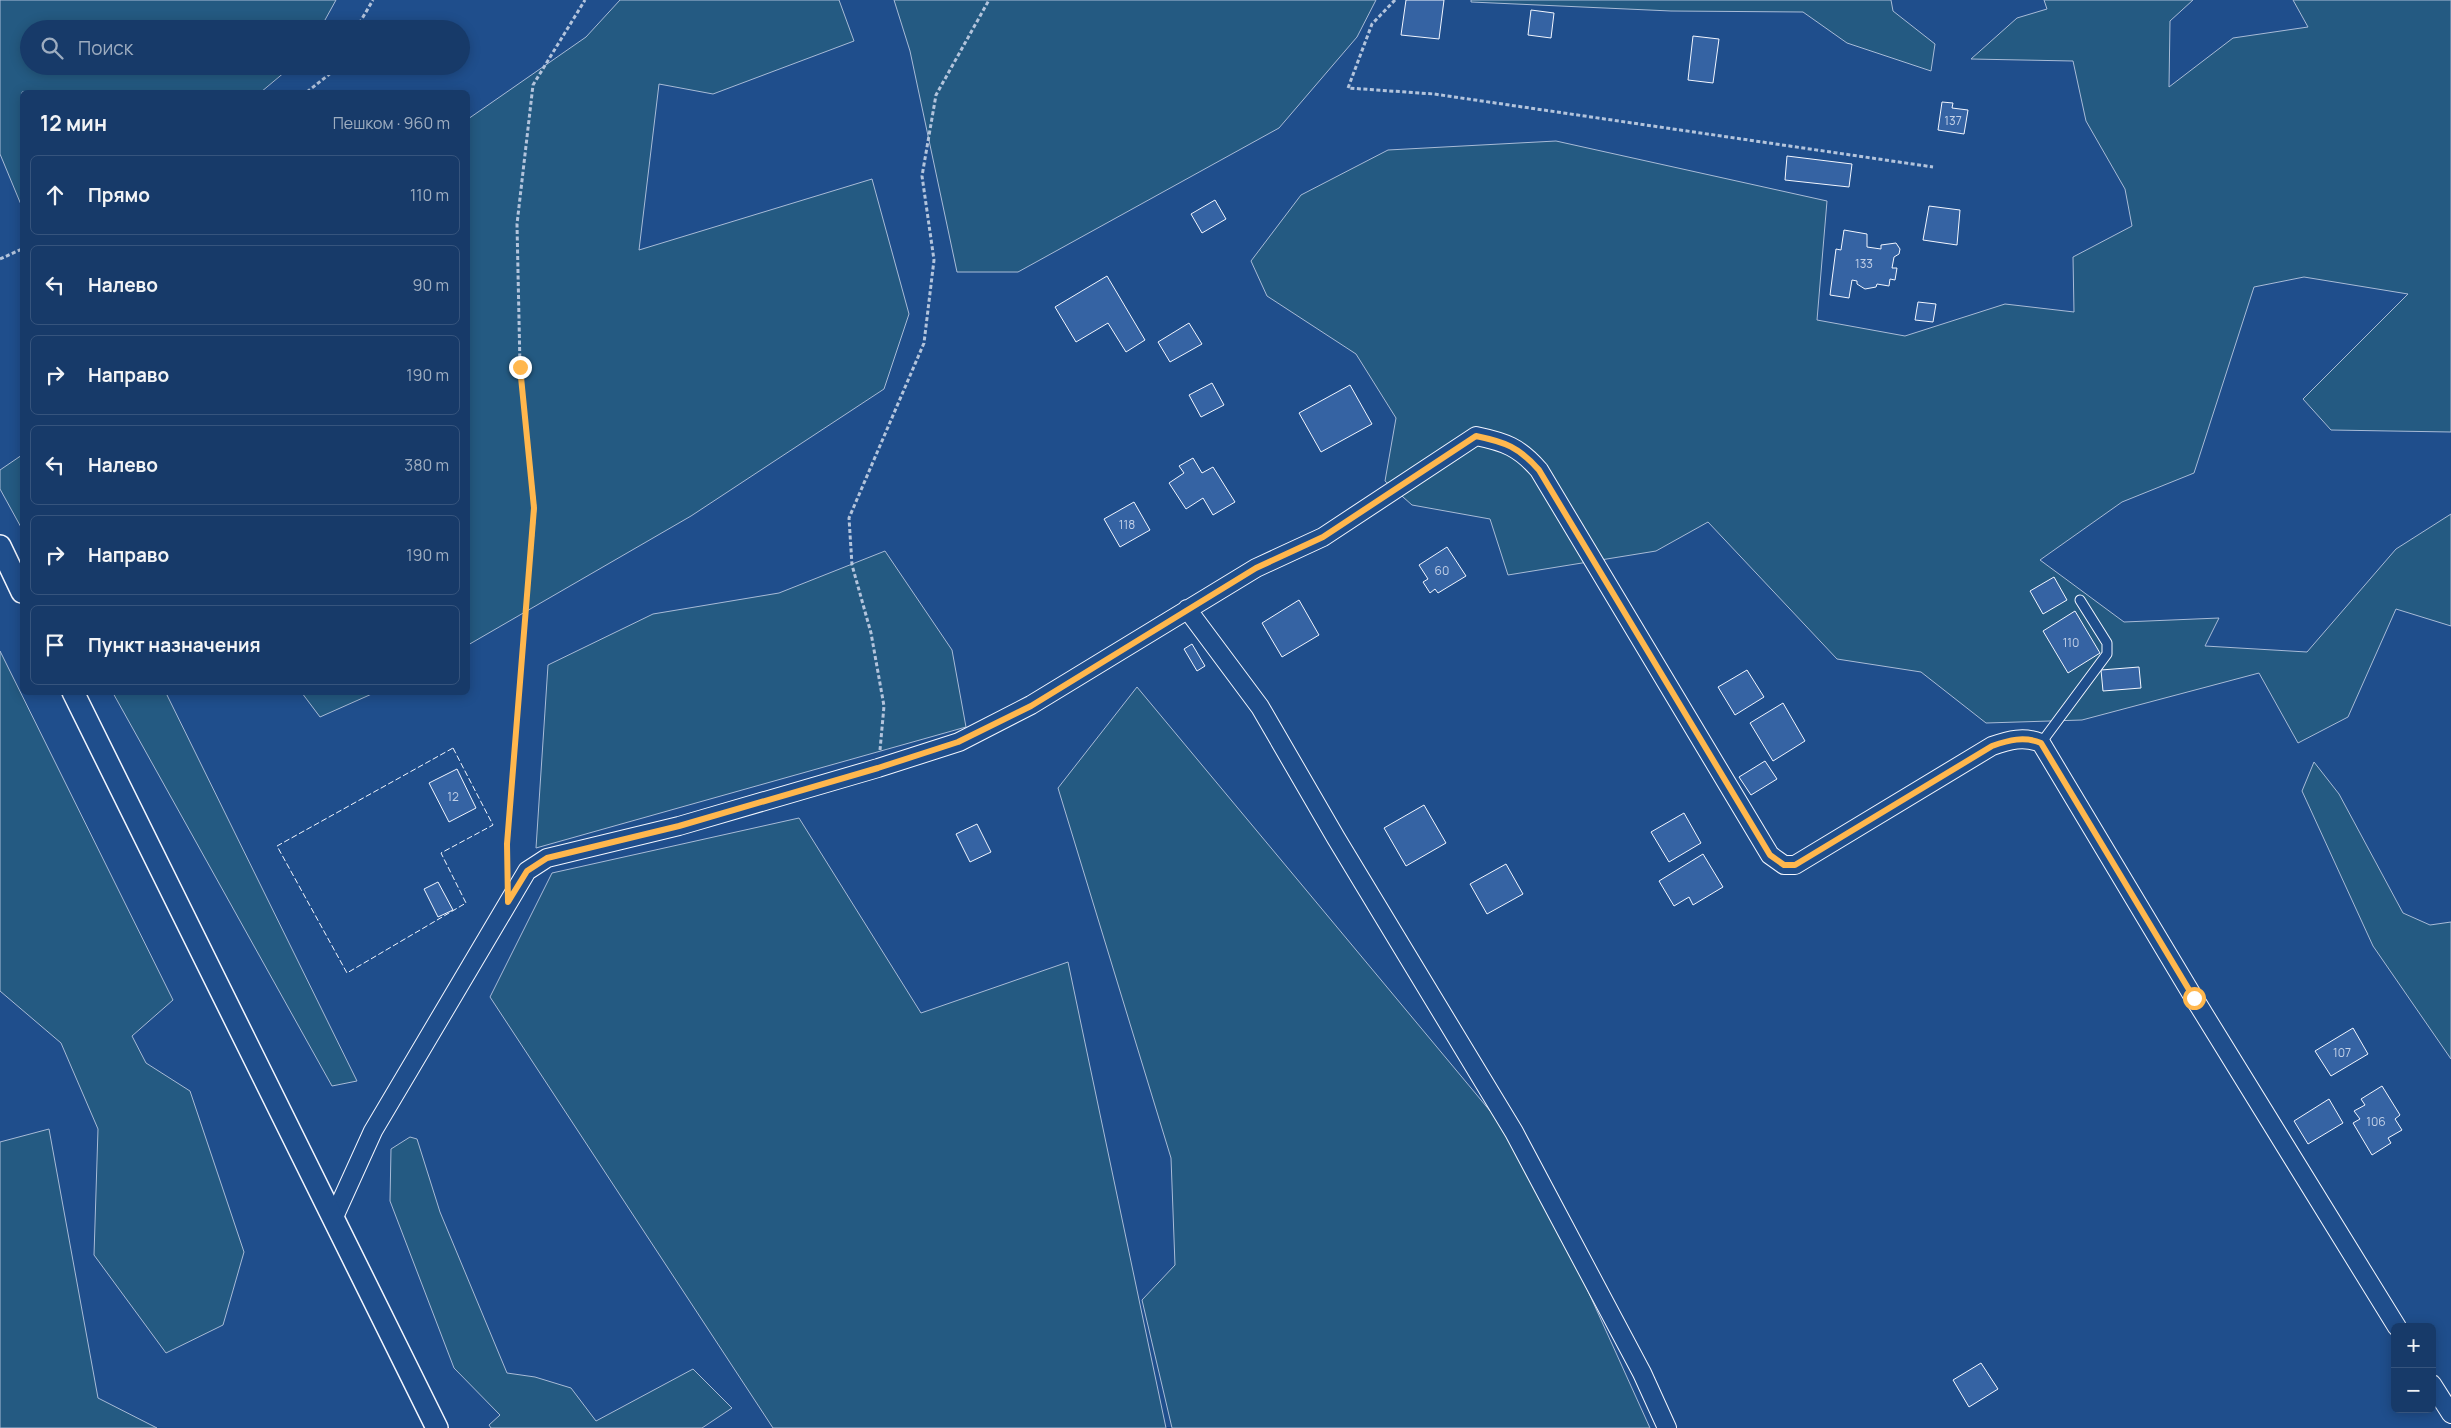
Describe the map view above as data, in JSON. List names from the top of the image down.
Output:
{
  "house_numbers": [
    "137",
    "133",
    "118",
    "60",
    "110",
    "12",
    "107",
    "106"
  ],
  "page": {
    "search": "Поиск",
    "heading": ["12 мин", "Пешком · 960 m"],
    "list": [
      ["Прямо", "110 m"],
      ["Налево", "90 m"],
      ["Направо", "190 m"],
      ["Налево", "380 m"],
      ["Направо", "190 m"],
      "Пункт назначения"
    ],
    "map_buttons": ["+", "−"]
  }
}
